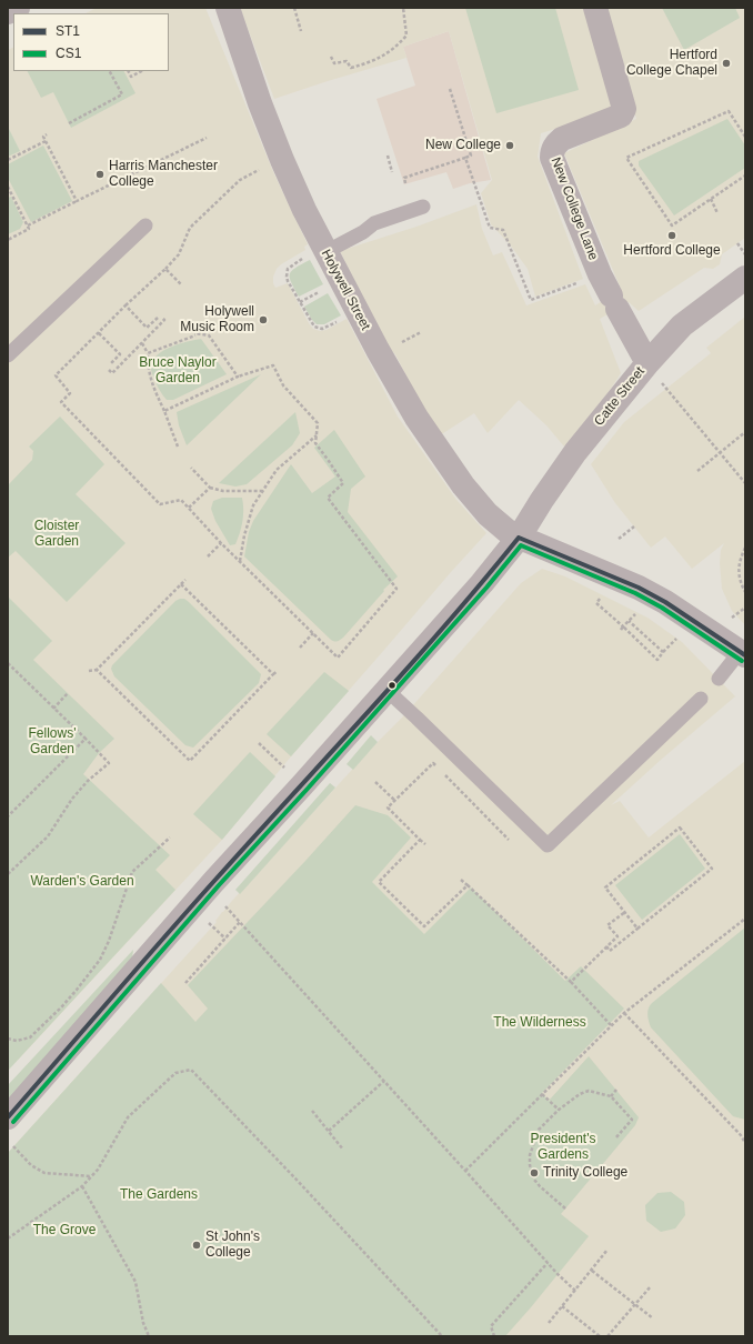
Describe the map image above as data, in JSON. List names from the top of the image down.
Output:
{
  "streets": {
    "street": ["New College Lane", "Holywell Street", "Catte Street"]
  },
  "crossings": [
    ["New College Lane", "Catte Street"],
    ["Holywell Street", "Catte Street"]
  ],
  "parks": [
    "Bruce Naylor Garden",
    "Cloister Garden",
    "Fellows' Garden",
    "Warden's Garden",
    "The Wilderness",
    "President's Gardens",
    "The Gardens",
    "The Grove"
  ],
  "places": [
    "Hertford College Chapel",
    "New College",
    "Harris Manchester College",
    "Hertford College",
    "Holywell Music Room",
    "Trinity College",
    "St John's College"
  ],
  "lines": ["transit line ST1", "transit line CS1"],
  "legend": ["ST1", "CS1"]
}
